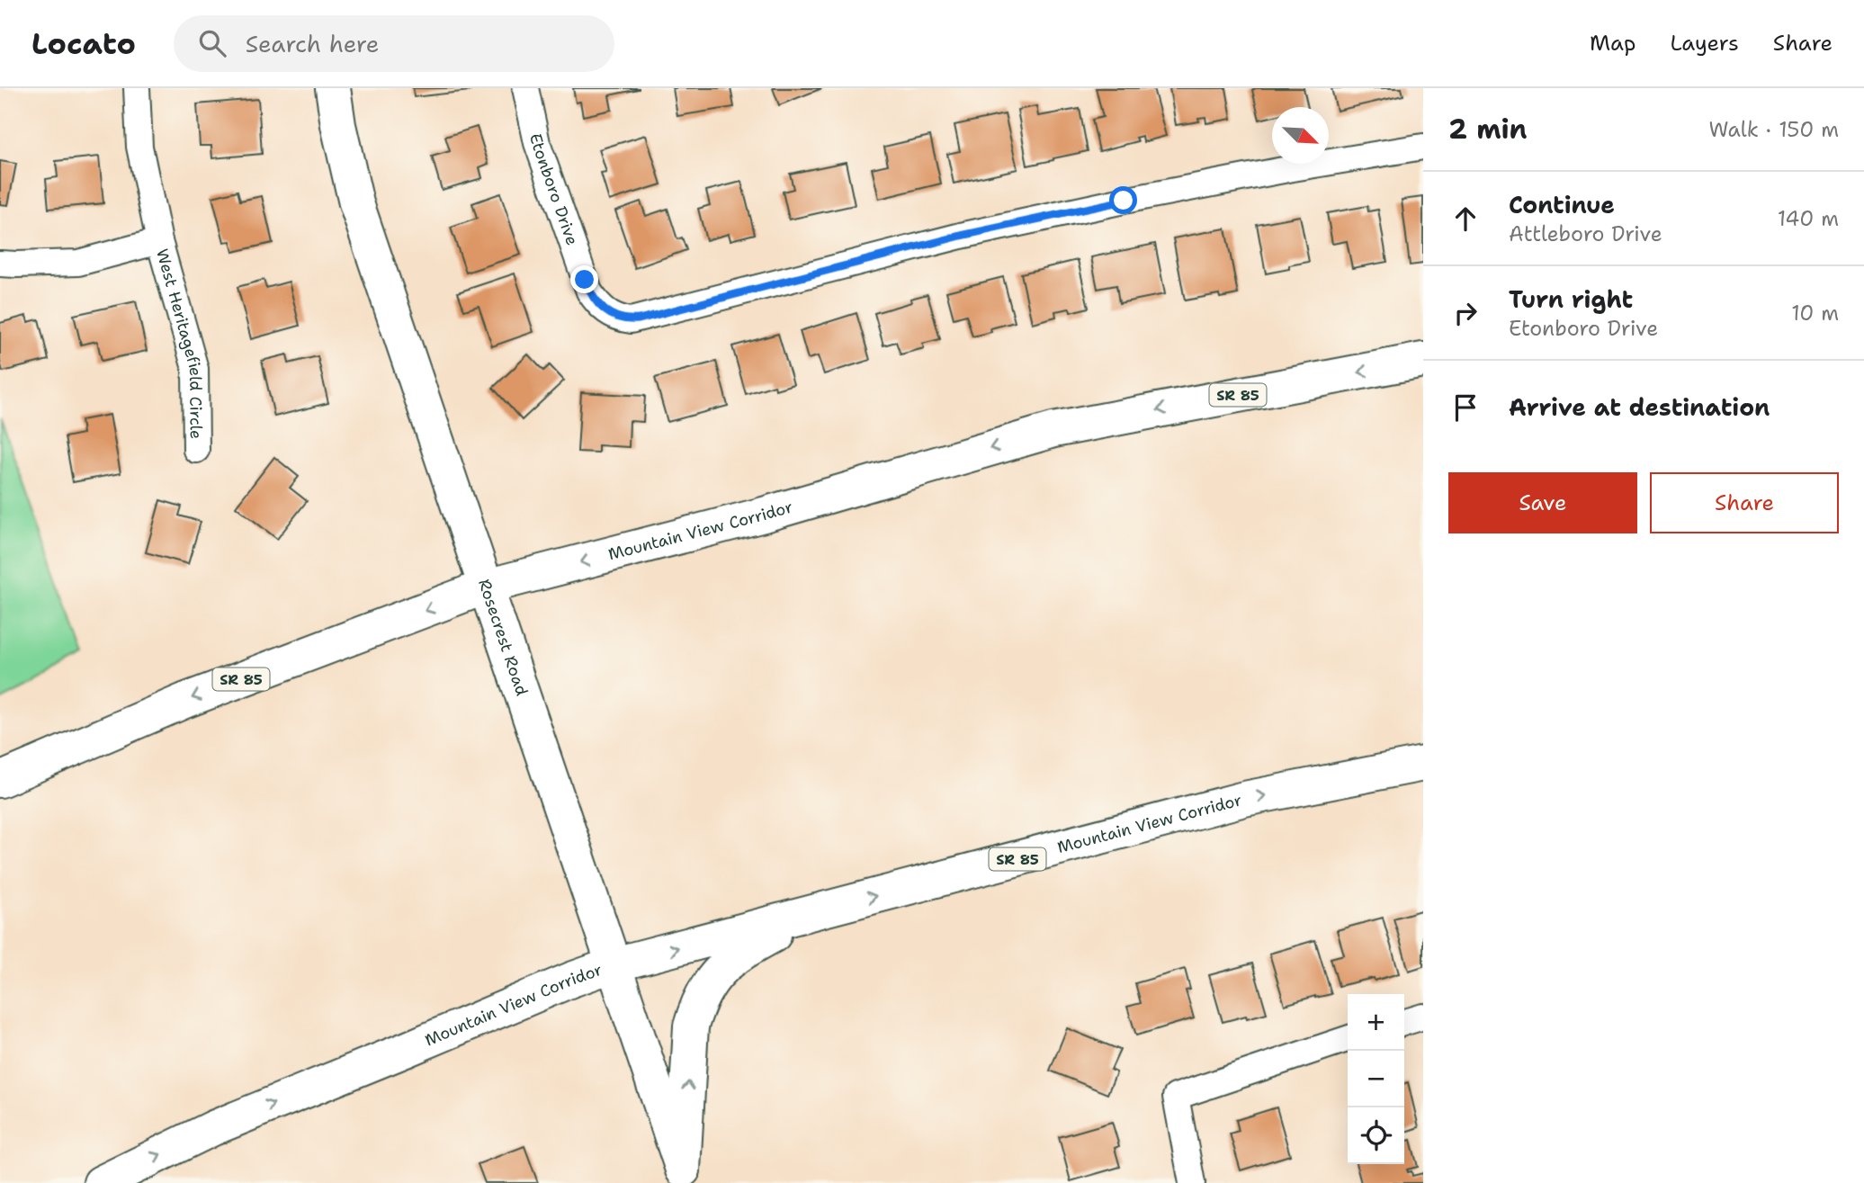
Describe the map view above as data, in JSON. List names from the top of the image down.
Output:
{
  "streets": {
    "main road": ["SR 85", "Mountain View Corridor", "Rosecrest Road"],
    "street": ["Etonboro Drive", "West Heritagefield Circle"]
  },
  "crossings": [
    ["Mountain View Corridor", "Rosecrest Road"]
  ],
  "north": "bottom right",
  "page": {
    "header": "Locato",
    "search": "Search here",
    "nav": ["Map", "Layers", "Share"],
    "heading": ["2 min", "Walk · 150 m"],
    "list": [
      ["Continue", "Attleboro Drive", "140 m"],
      ["Turn right", "Etonboro Drive", "10 m"],
      "Arrive at destination"
    ],
    "buttons": ["Save", "Share"],
    "map_buttons": ["+", "−"]
  }
}
